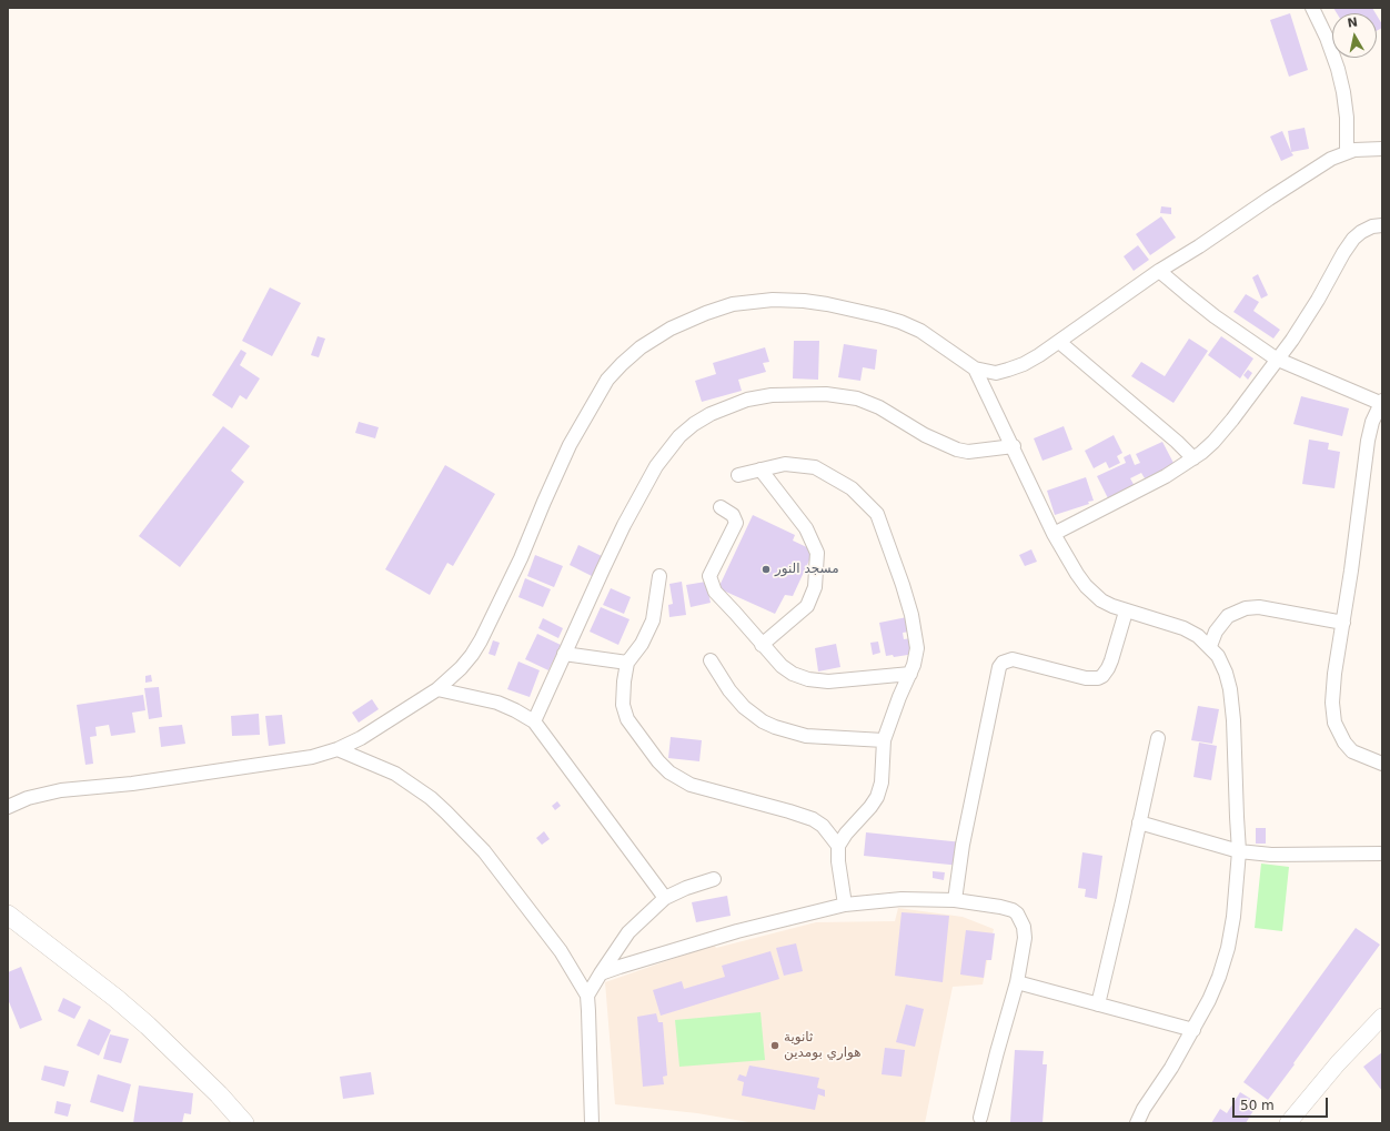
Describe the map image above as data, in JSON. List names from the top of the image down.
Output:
{
  "places": ["مسجد النور", "ثانوية هواري بومدين"],
  "scale_bar": "50 m",
  "north": "top"
}
